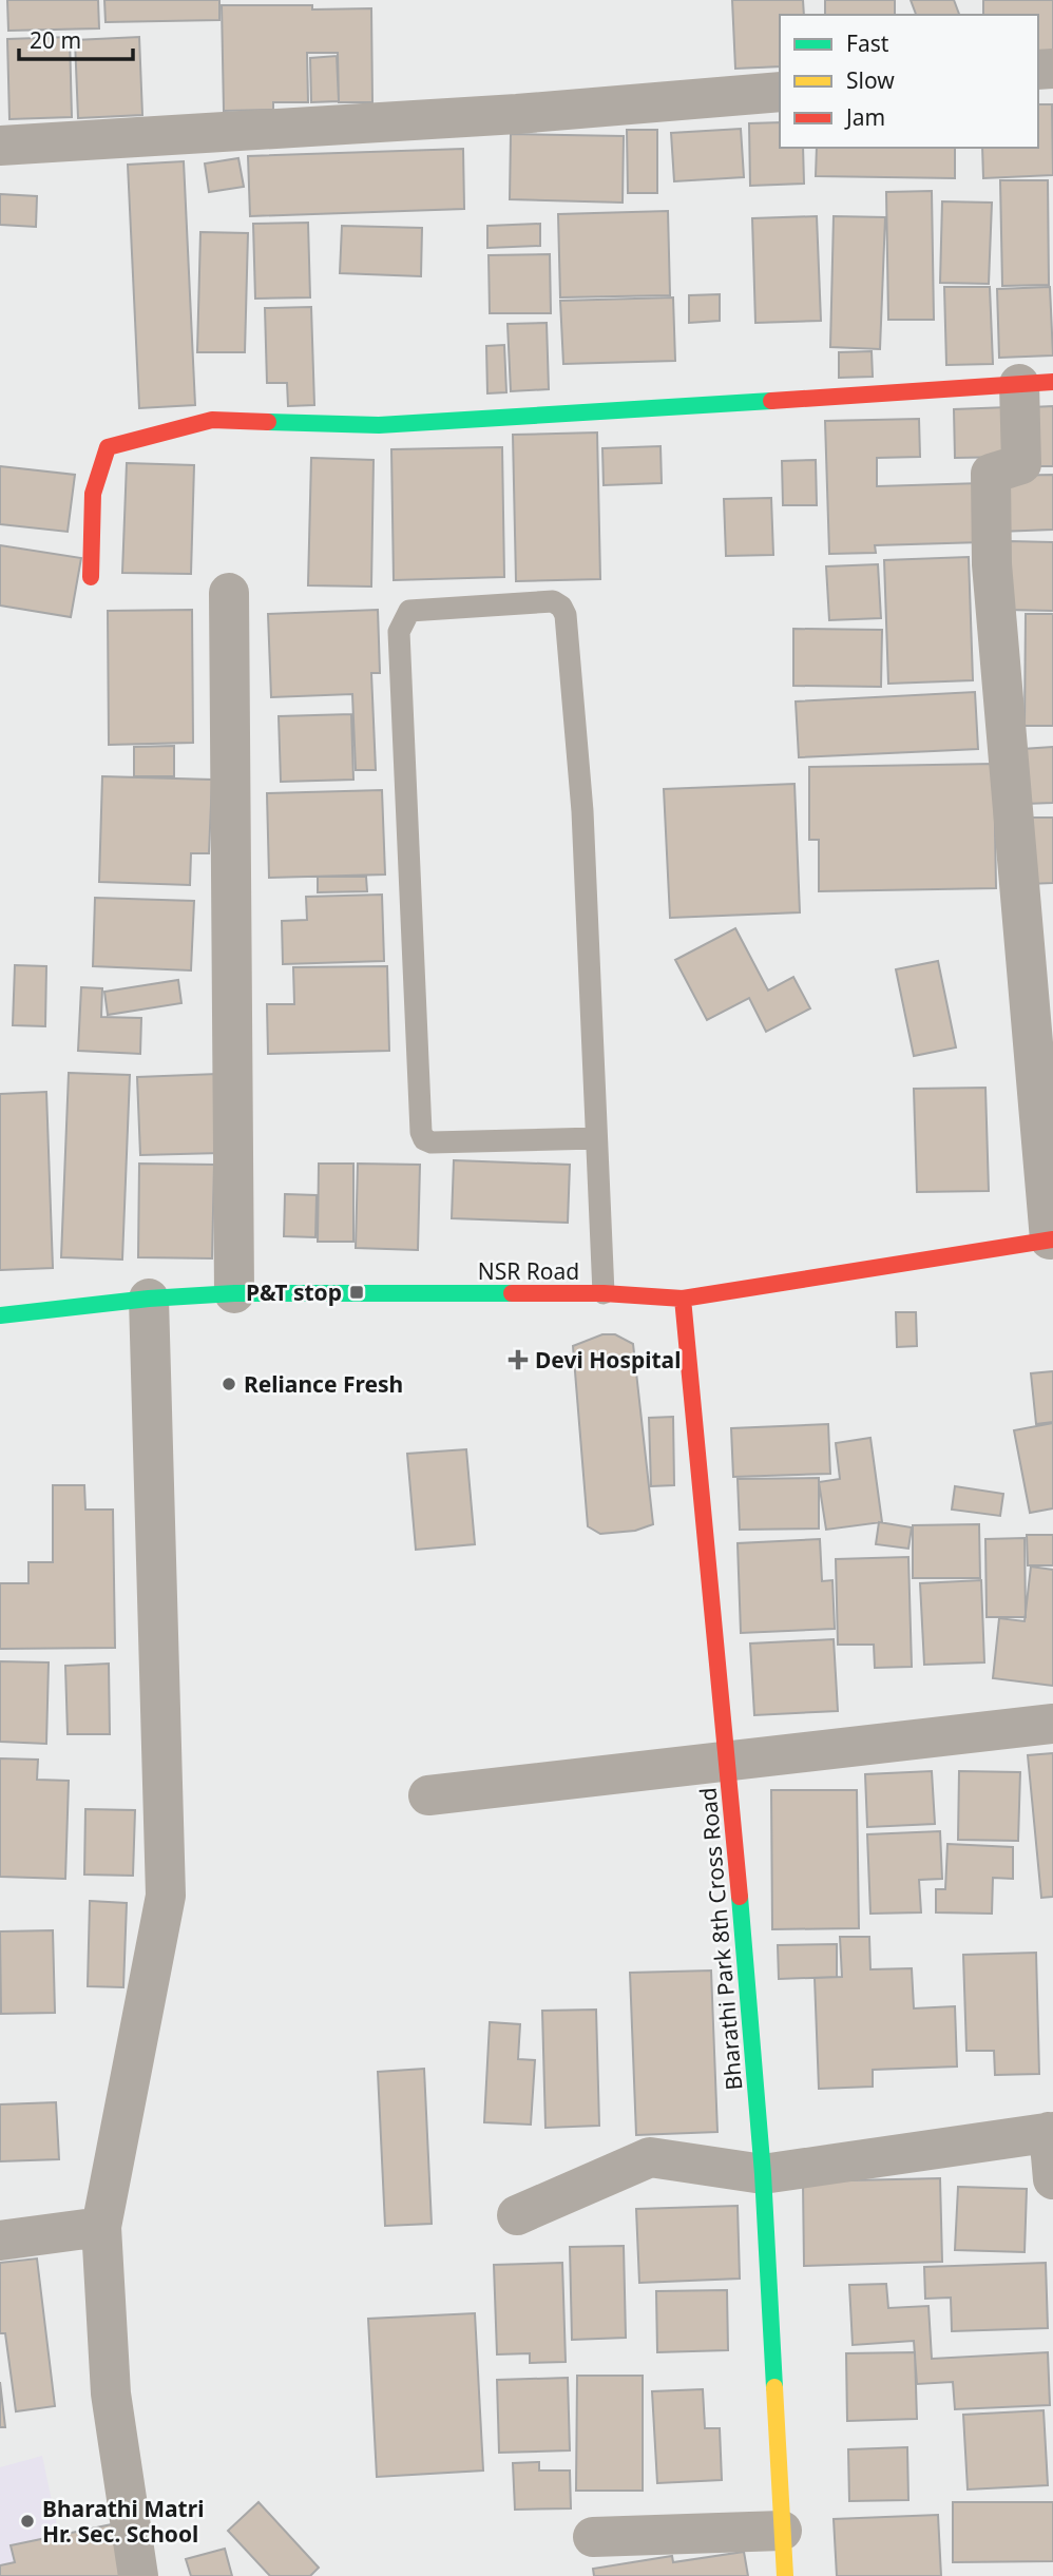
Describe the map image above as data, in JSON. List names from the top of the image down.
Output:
{
  "streets": {
    "street": ["NSR Road", "Bharathi Park 8th Cross Road"]
  },
  "crossings": [
    ["NSR Road", "Bharathi Park 8th Cross Road"]
  ],
  "places": {
    "transit": ["P&T stop"],
    "health": ["Devi Hospital"],
    "other": ["Reliance Fresh", "Bharathi Matri Hr. Sec. School"]
  },
  "legend": ["Fast", "Slow", "Jam"],
  "scale_bar": "20 m"
}
